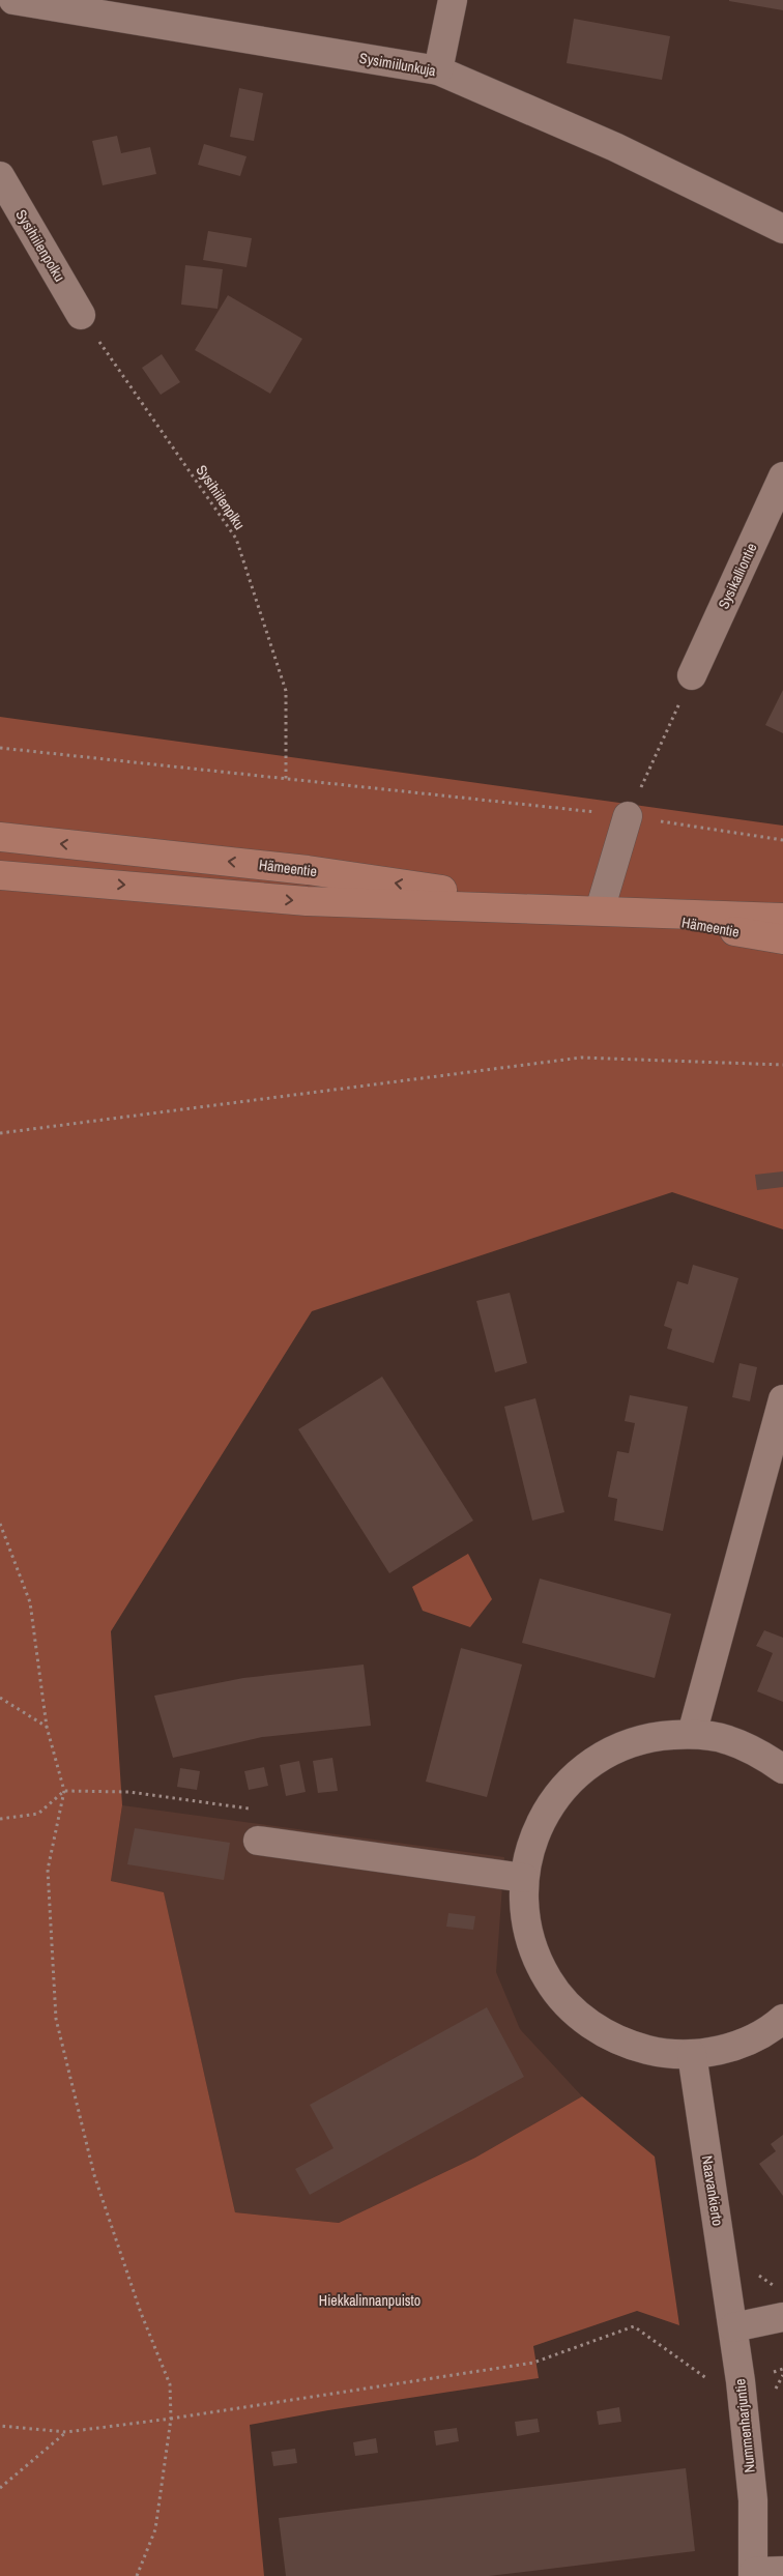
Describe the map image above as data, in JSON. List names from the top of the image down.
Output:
{
  "streets": {
    "main road": ["Hämeentie"],
    "street": [
      "Sysimiilunkuja",
      "Sysihiilenpolku",
      "Sysikalliontie",
      "Naavankierto",
      "Nummenharjuntie"
    ],
    "path": ["Sysihiilenplku"]
  },
  "crossings": [
    ["Sysihiilenpolku", "Sysihiilenplku"],
    ["Naavankierto", "Nummenharjuntie"]
  ],
  "parks": ["Hiekkalinnanpuisto"]
}
